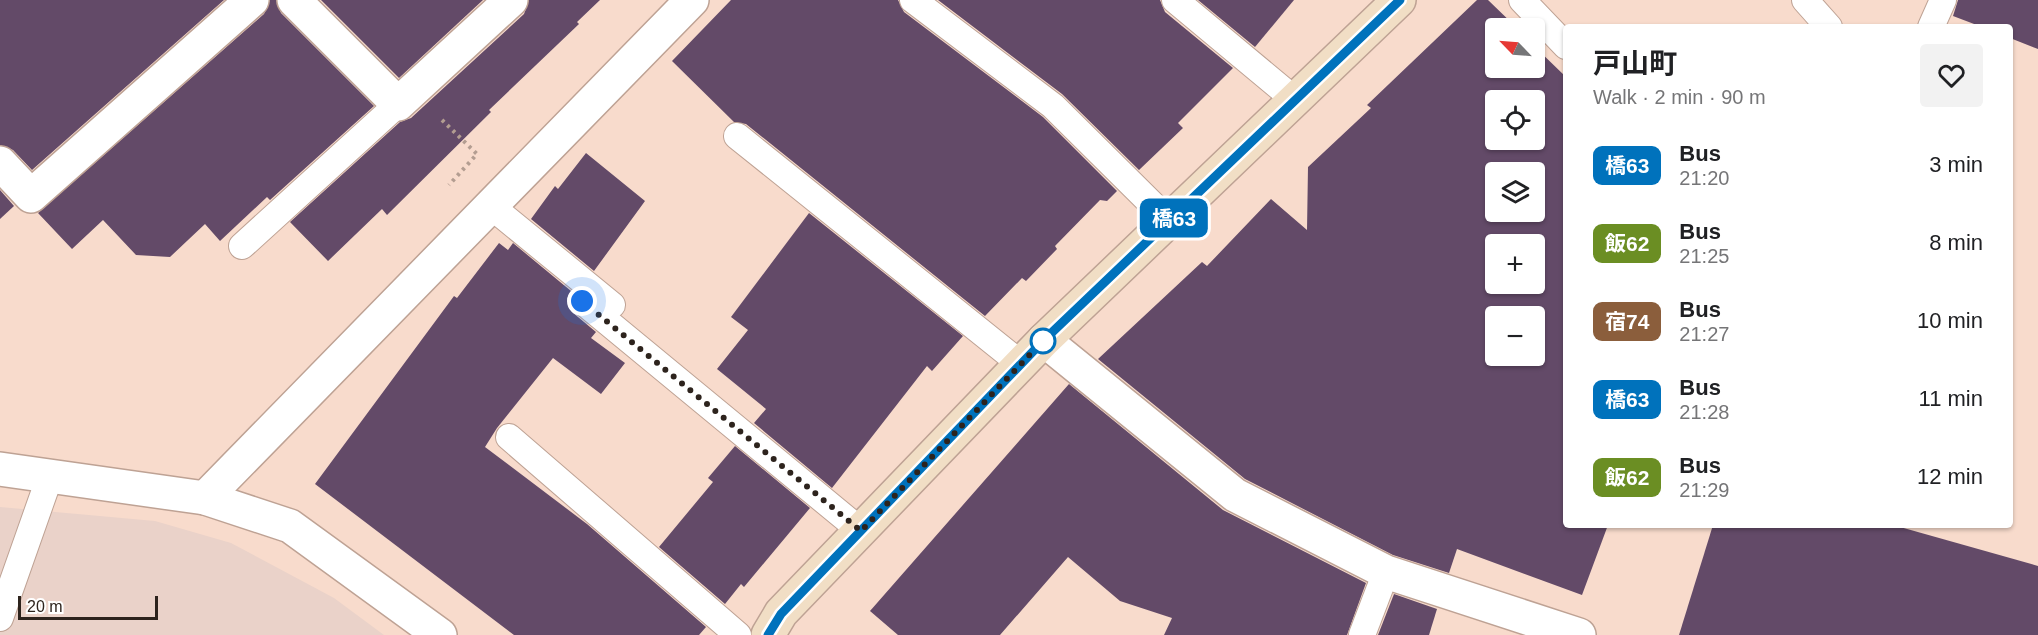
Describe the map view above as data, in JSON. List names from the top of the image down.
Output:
{
  "lines": ["bus line 橋63"],
  "scale_bar": "20 m",
  "north": "top left",
  "page": {
    "on_map": "橋63",
    "map_buttons": ["+", "−"],
    "heading": ["戸山町", "Walk · 2 min · 90 m"],
    "list": [
      {
        "mark": "橋63",
        "name": "Bus",
        "note": "21:20",
        "value": "3 min"
      },
      {
        "mark": "飯62",
        "name": "Bus",
        "note": "21:25",
        "value": "8 min"
      },
      {
        "mark": "宿74",
        "name": "Bus",
        "note": "21:27",
        "value": "10 min"
      },
      {
        "mark": "橋63",
        "name": "Bus",
        "note": "21:28",
        "value": "11 min"
      },
      {
        "mark": "飯62",
        "name": "Bus",
        "note": "21:29",
        "value": "12 min"
      }
    ],
    "scale": "20 m"
  }
}
